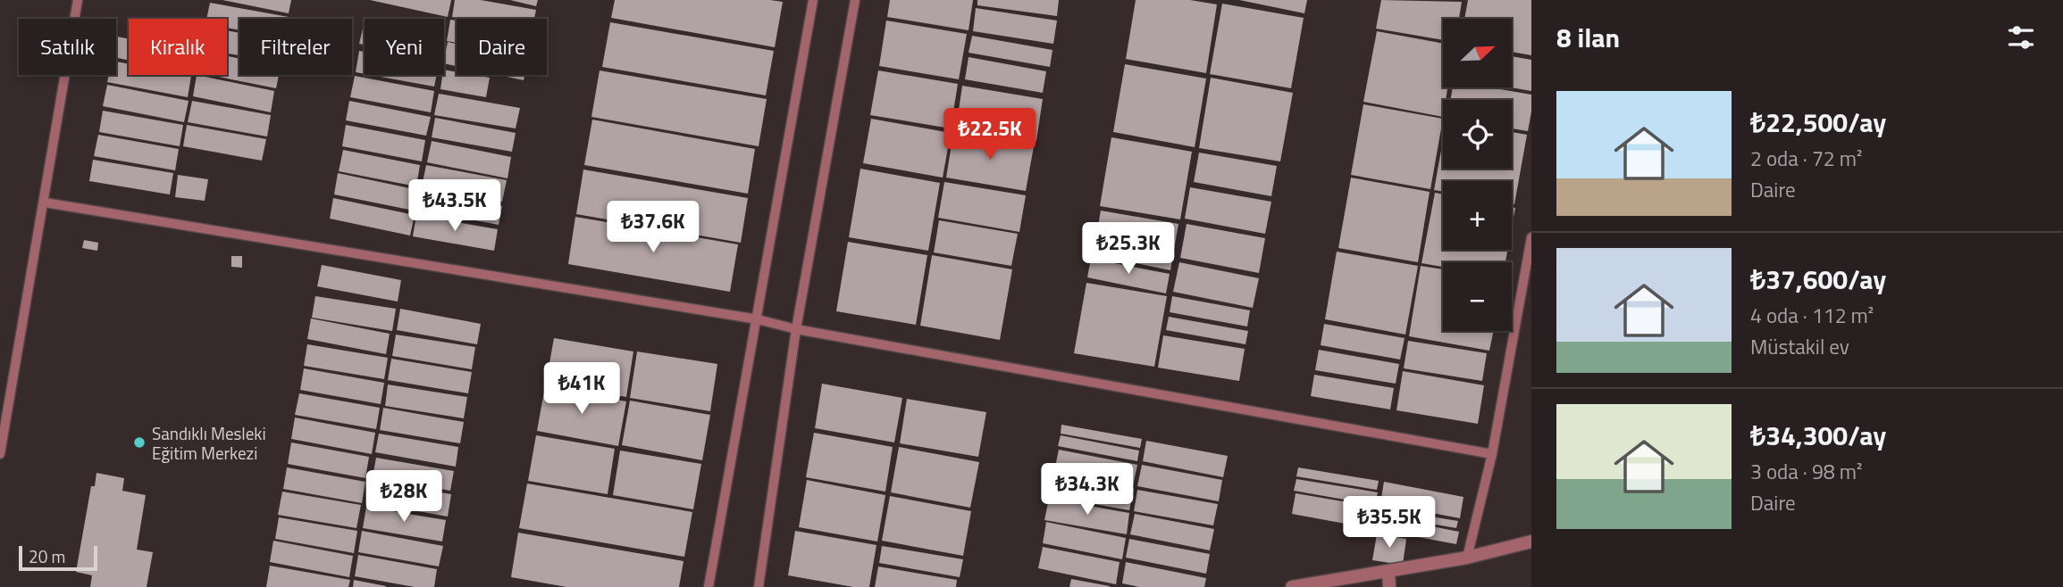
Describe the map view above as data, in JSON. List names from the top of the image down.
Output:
{
  "places": ["Sandıklı Mesleki Eğitim Merkezi"],
  "scale_bar": "20 m",
  "north": "top right",
  "page": {
    "heading": "8 ilan",
    "map_buttons": ["+", "−"],
    "chip": [
      "Satılık",
      "Kiralık",
      "Filtreler",
      "Yeni",
      "Daire"
    ],
    "list": [
      {
        "name": "₺22,500/ay",
        "note": "2 oda · 72 m² · Daire"
      },
      {
        "name": "₺37,600/ay",
        "note": "4 oda · 112 m² · Müstakil ev"
      },
      {
        "name": "₺34,300/ay",
        "note": "3 oda · 98 m² · Daire"
      }
    ],
    "price": [
      "₺22.5K",
      "₺43.5K",
      "₺37.6K",
      "₺25.3K",
      "₺41K",
      "₺34.3K",
      "₺28K",
      "₺35.5K"
    ],
    "scale": "20 m"
  }
}
